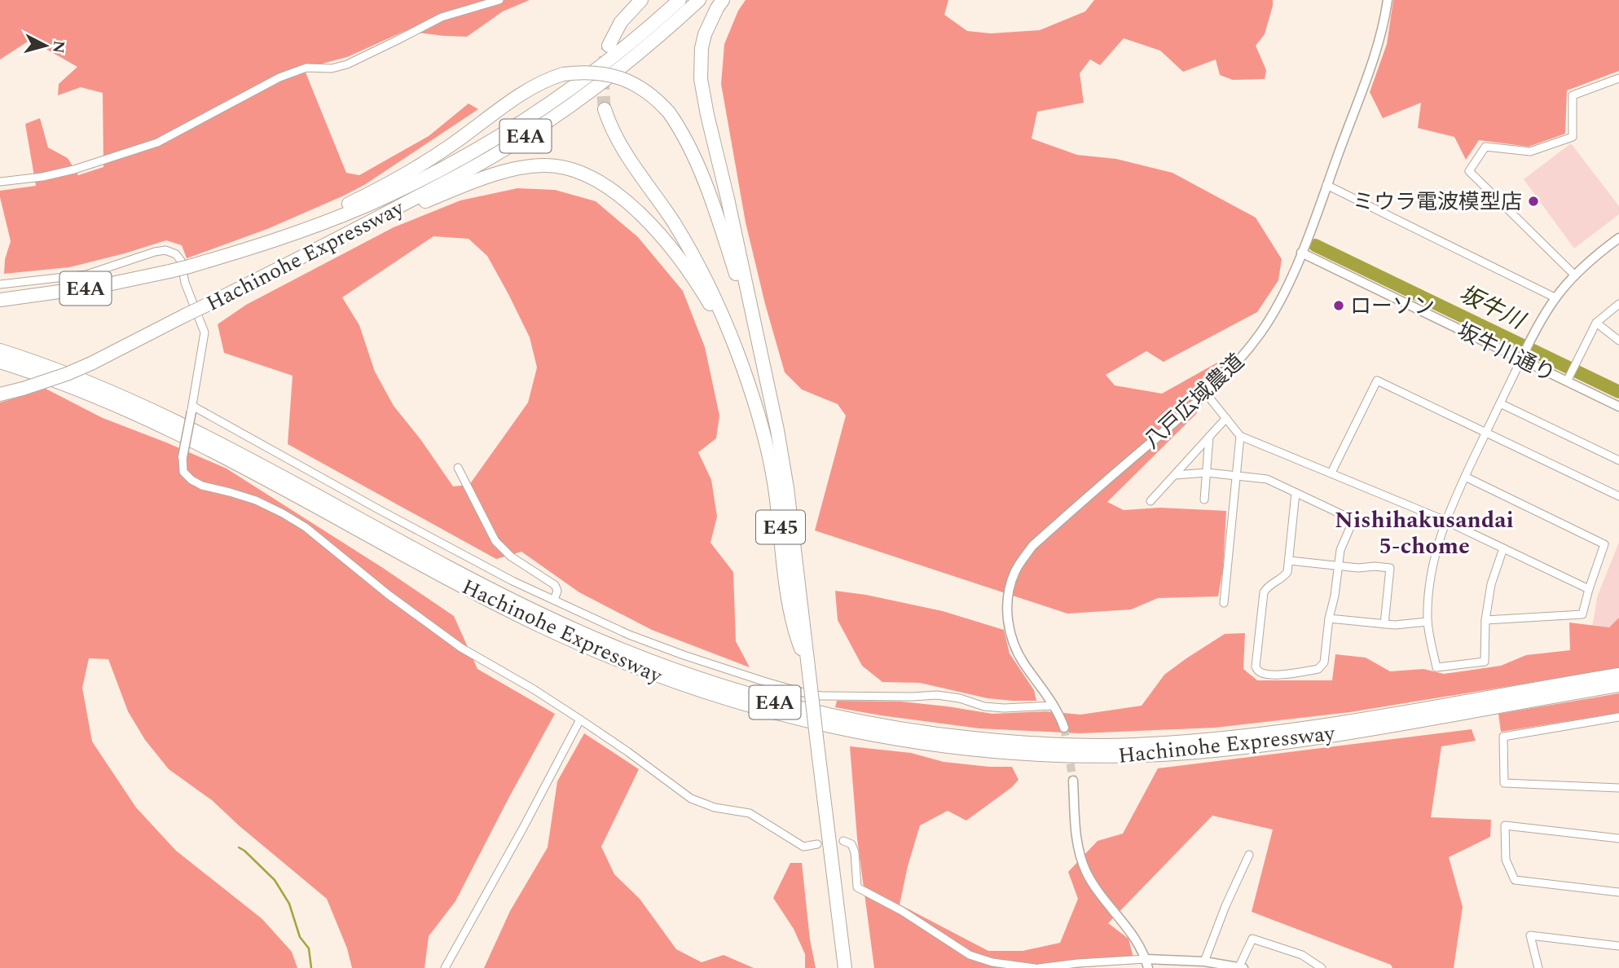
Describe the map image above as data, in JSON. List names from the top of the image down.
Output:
{
  "streets": {
    "highway": ["E4A", "Hachinohe Expressway", "E45"],
    "street": ["坂牛川通り", "八戸広域農道"]
  },
  "crossings": [
    ["坂牛川通り", "八戸広域農道"]
  ],
  "districts": ["Nishihakusandai 5-chome"],
  "water": ["坂牛川"],
  "places": ["ミウラ電波模型店", "ローソン"],
  "north": "right"
}
